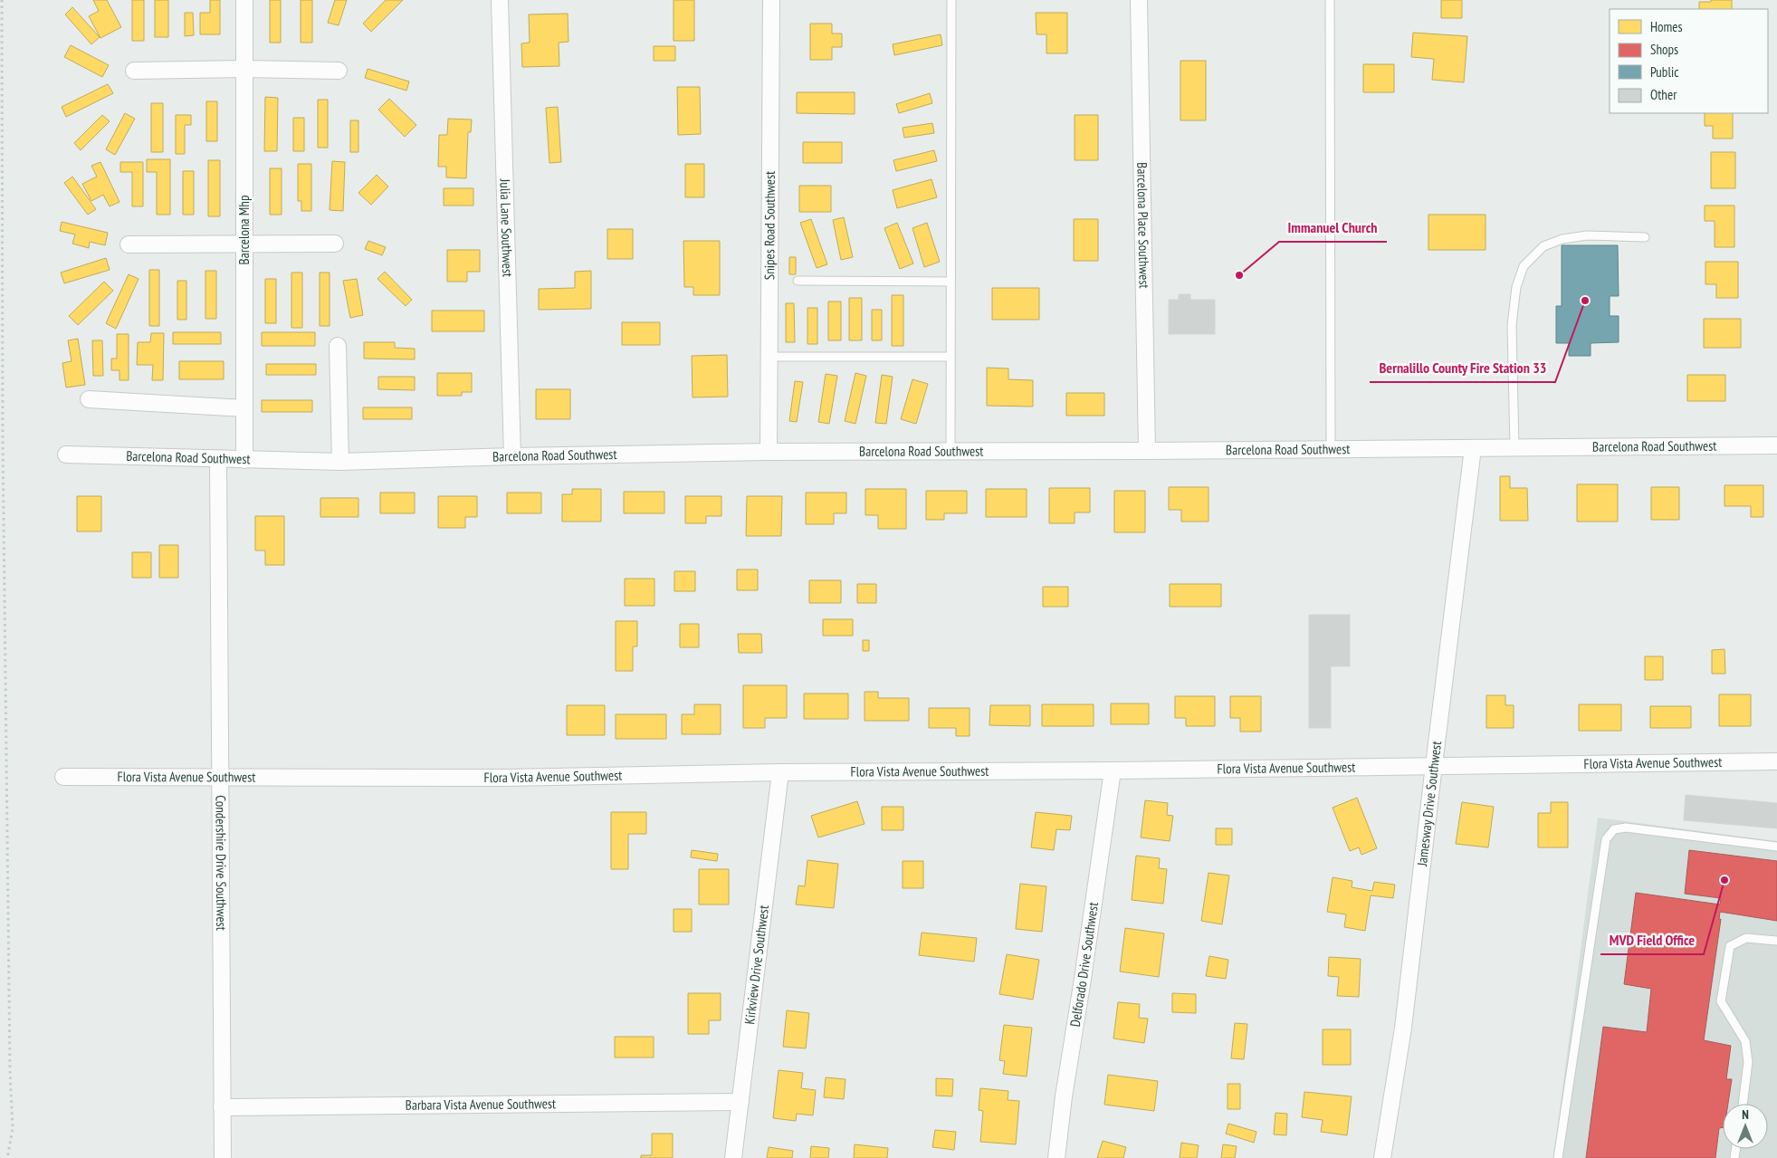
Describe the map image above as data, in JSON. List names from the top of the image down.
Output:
{
  "streets": {
    "street": [
      "Snipes Road Southwest",
      "Barcelona Place Southwest",
      "Julia Lane Southwest",
      "Barcelona Mhp",
      "Barcelona Road Southwest",
      "Flora Vista Avenue Southwest",
      "Jamesway Drive Southwest",
      "Condershire Drive Southwest",
      "Delforado Drive Southwest",
      "Kirkview Drive Southwest",
      "Barbara Vista Avenue Southwest"
    ]
  },
  "crossings": [
    ["Snipes Road Southwest", "Barcelona Road Southwest"],
    ["Barcelona Place Southwest", "Barcelona Road Southwest"],
    ["Julia Lane Southwest", "Barcelona Road Southwest"],
    ["Barcelona Mhp", "Barcelona Road Southwest"],
    ["Barcelona Road Southwest", "Jamesway Drive Southwest"],
    ["Barcelona Road Southwest", "Condershire Drive Southwest"],
    ["Flora Vista Avenue Southwest", "Jamesway Drive Southwest"],
    ["Flora Vista Avenue Southwest", "Condershire Drive Southwest"],
    ["Flora Vista Avenue Southwest", "Delforado Drive Southwest"],
    ["Flora Vista Avenue Southwest", "Kirkview Drive Southwest"],
    ["Condershire Drive Southwest", "Barbara Vista Avenue Southwest"],
    ["Kirkview Drive Southwest", "Barbara Vista Avenue Southwest"]
  ],
  "places": ["Immanuel Church", "Bernalillo County Fire Station 33", "MVD Field Office"],
  "legend": [
    "Homes",
    "Shops",
    "Public",
    "Other"
  ],
  "north": "top"
}
